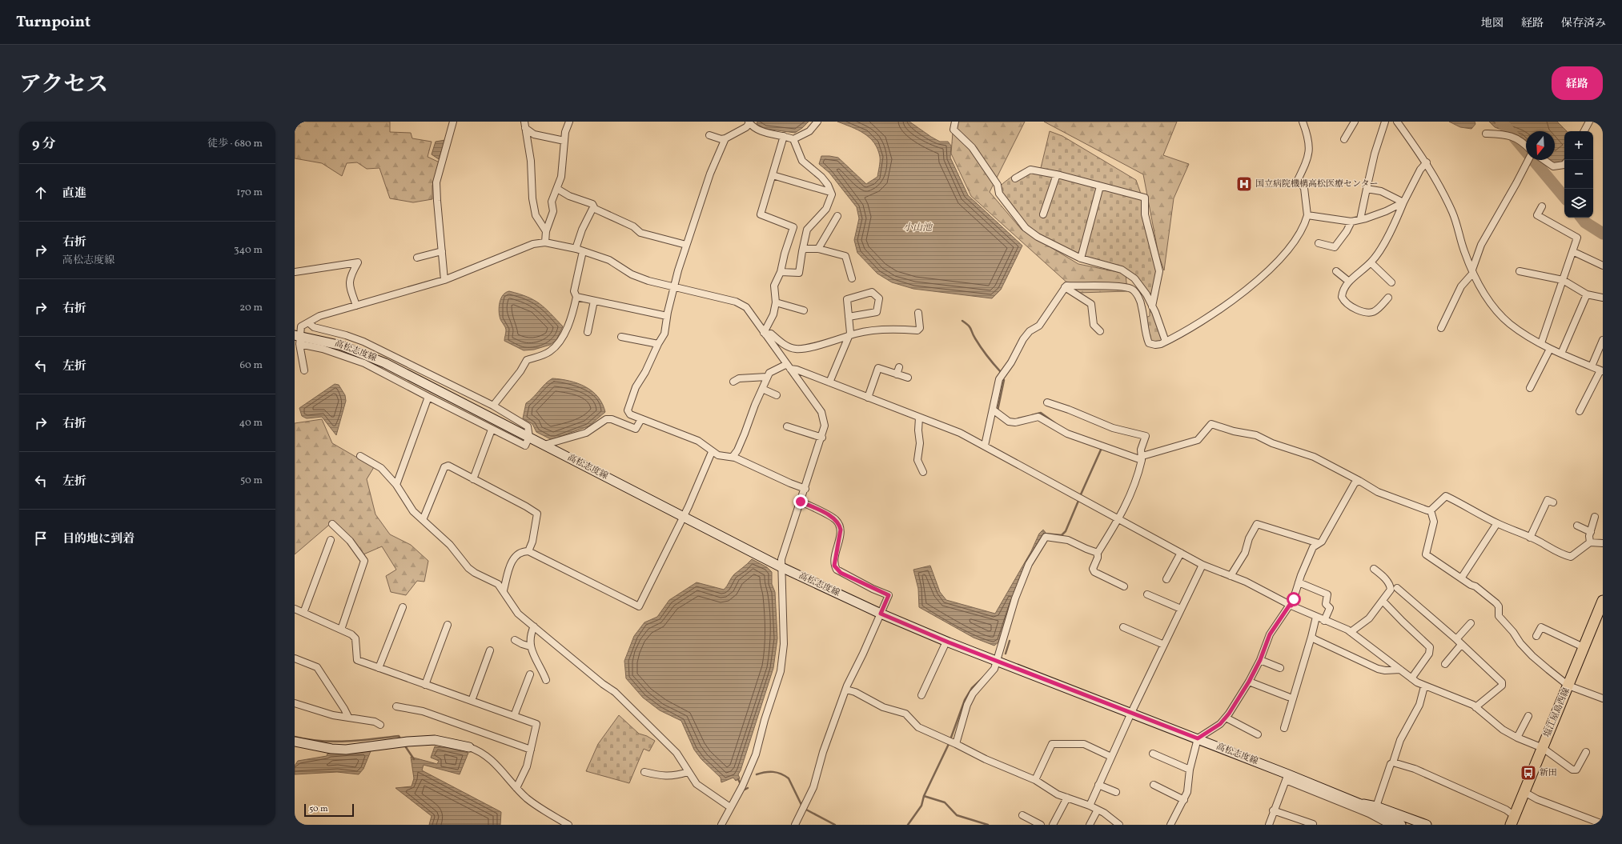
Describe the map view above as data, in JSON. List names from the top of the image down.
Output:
{
  "streets": {
    "main road": ["高松志度線", "塩江屋島西線"]
  },
  "water": ["小山池"],
  "places": {
    "hospital": ["国立病院機構高松医療センター"],
    "bus stop": ["新田"]
  },
  "scale_bar": "50 m",
  "north": "bottom",
  "page": {
    "header": "Turnpoint",
    "nav": ["地図", "経路", "保存済み"],
    "title": "アクセス",
    "buttons": "経路",
    "heading": ["9 分", "徒歩 · 680 m"],
    "map_buttons": ["+", "−"],
    "list": [
      ["直進", "170 m"],
      ["右折", "高松志度線", "340 m"],
      ["右折", "20 m"],
      ["左折", "60 m"],
      ["右折", "40 m"],
      ["左折", "50 m"],
      "目的地に到着"
    ],
    "scale": "50 m"
  }
}
